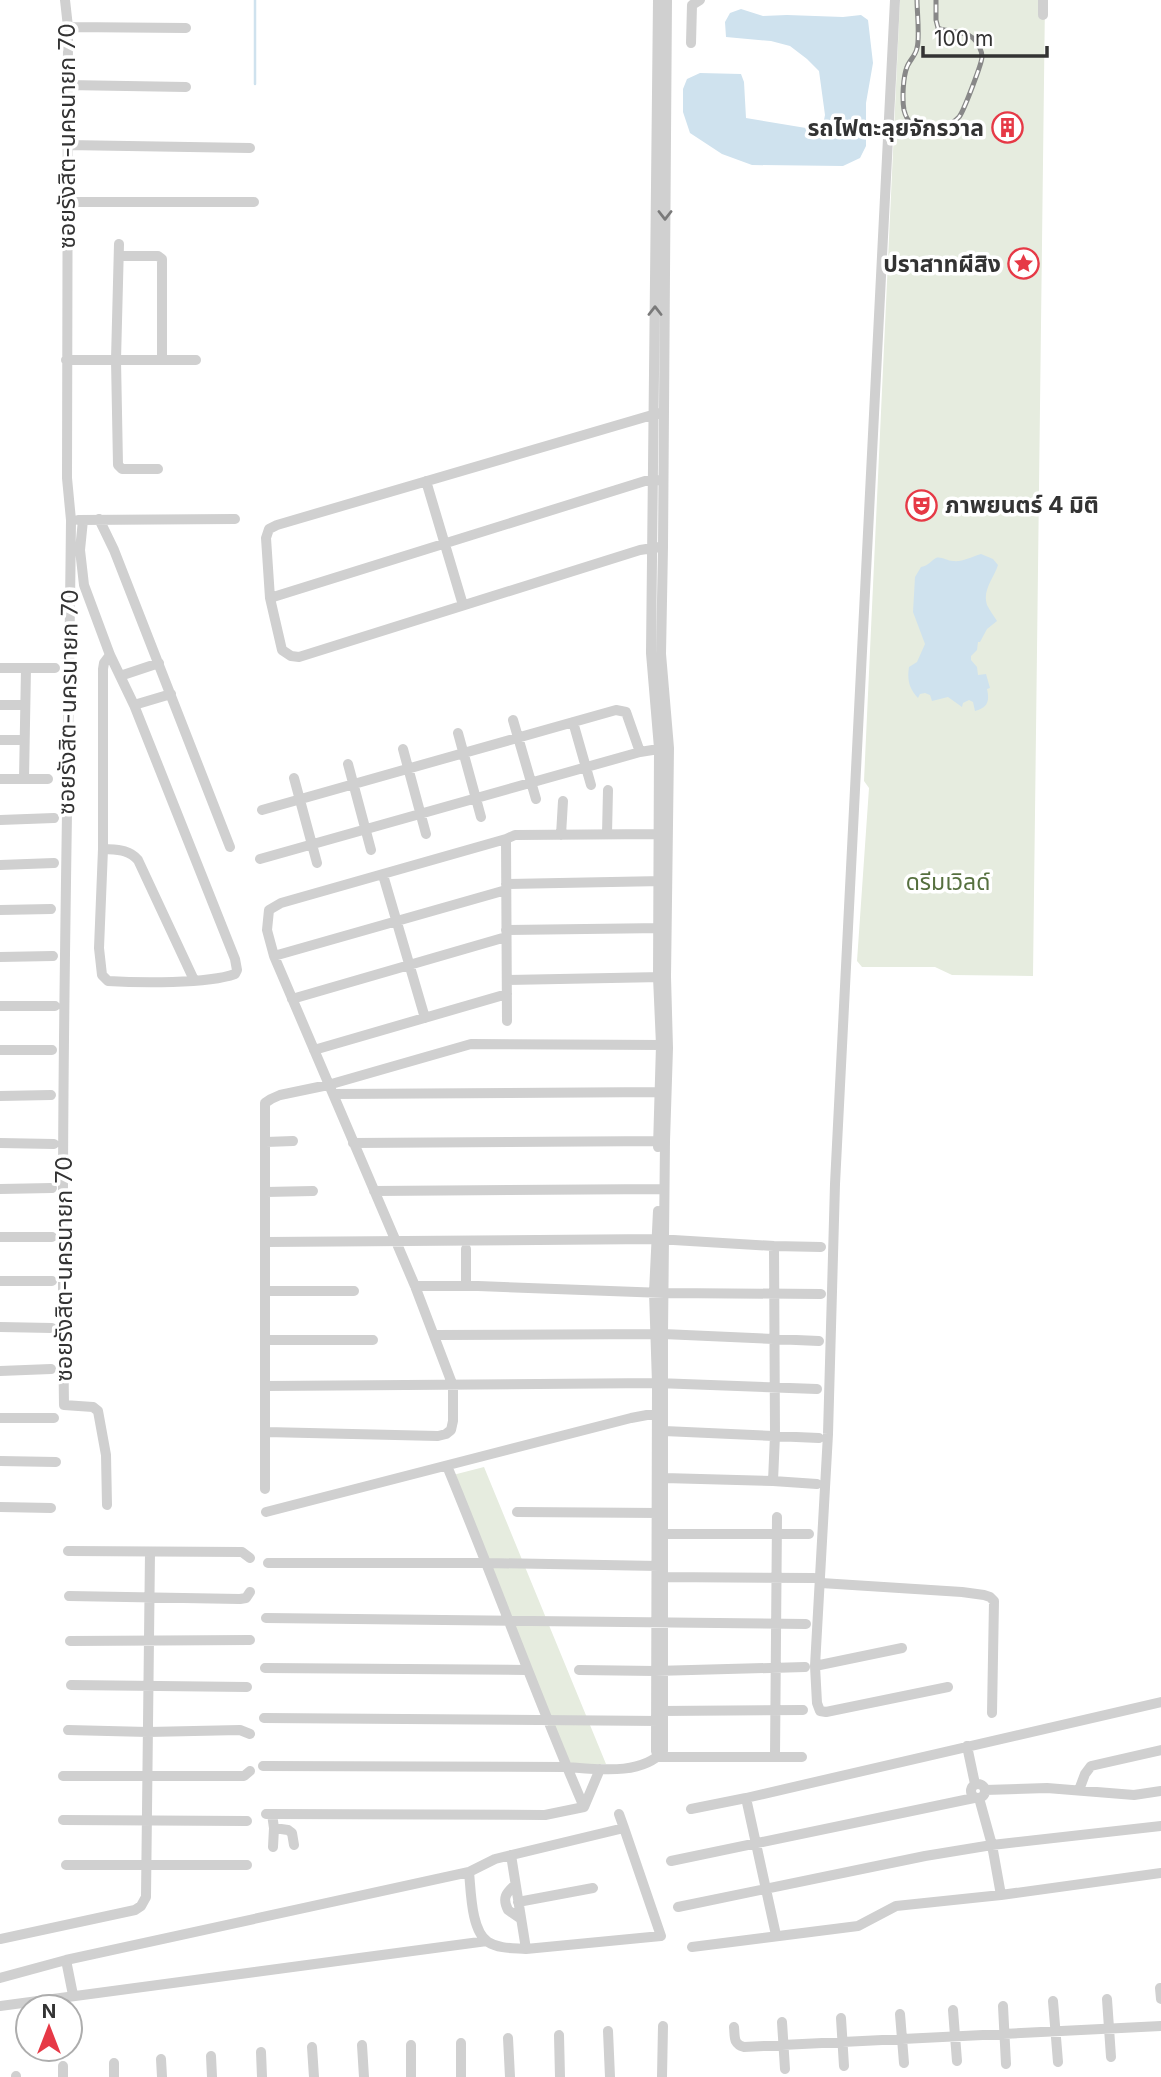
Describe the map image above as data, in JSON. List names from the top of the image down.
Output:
{
  "streets": {
    "street": ["ซอยรังสิต-นครนายก 70"]
  },
  "parks": ["ดรีมเวิลด์"],
  "places": {
    "building": ["รถไฟตะลุยจักรวาล"],
    "place": ["ปราสาทผีสิง"],
    "theatre": ["ภาพยนตร์ 4 มิติ"]
  },
  "scale_bar": "100 m",
  "north": "top"
}
